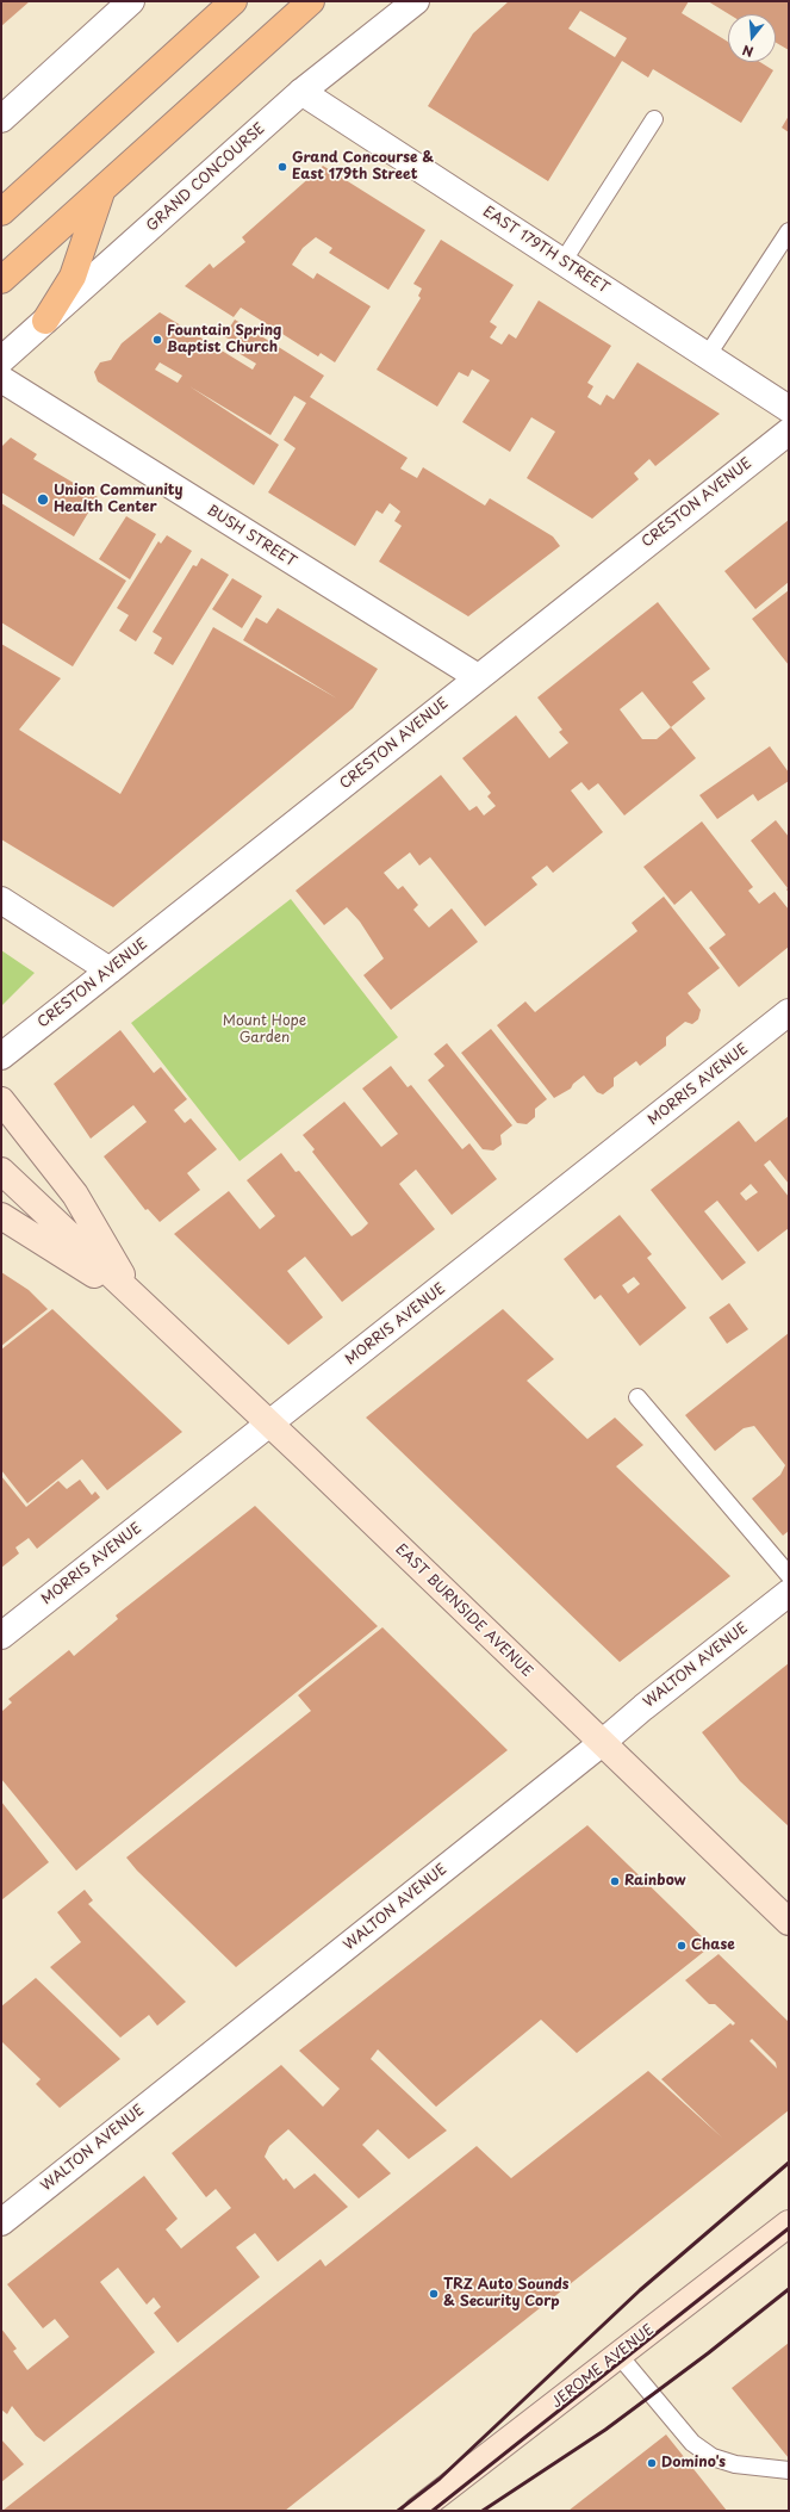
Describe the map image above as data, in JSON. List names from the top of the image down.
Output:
{
  "streets": {
    "main road": ["EAST BURNSIDE AVENUE", "JEROME AVENUE"],
    "street": [
      "GRAND CONCOURSE",
      "EAST 179TH STREET",
      "CRESTON AVENUE",
      "BUSH STREET",
      "MORRIS AVENUE",
      "WALTON AVENUE"
    ]
  },
  "crossings": [
    ["GRAND CONCOURSE", "EAST 179TH STREET"],
    ["CRESTON AVENUE", "BUSH STREET"],
    ["MORRIS AVENUE", "EAST BURNSIDE AVENUE"],
    ["EAST BURNSIDE AVENUE", "WALTON AVENUE"]
  ],
  "parks": ["Mount Hope Garden"],
  "places": [
    "Grand Concourse & East 179th Street",
    "Fountain Spring Baptist Church",
    "Union Community Health Center",
    "Rainbow",
    "Chase",
    "TRZ Auto Sounds & Security Corp",
    "Domino's"
  ],
  "north": "bottom"
}
